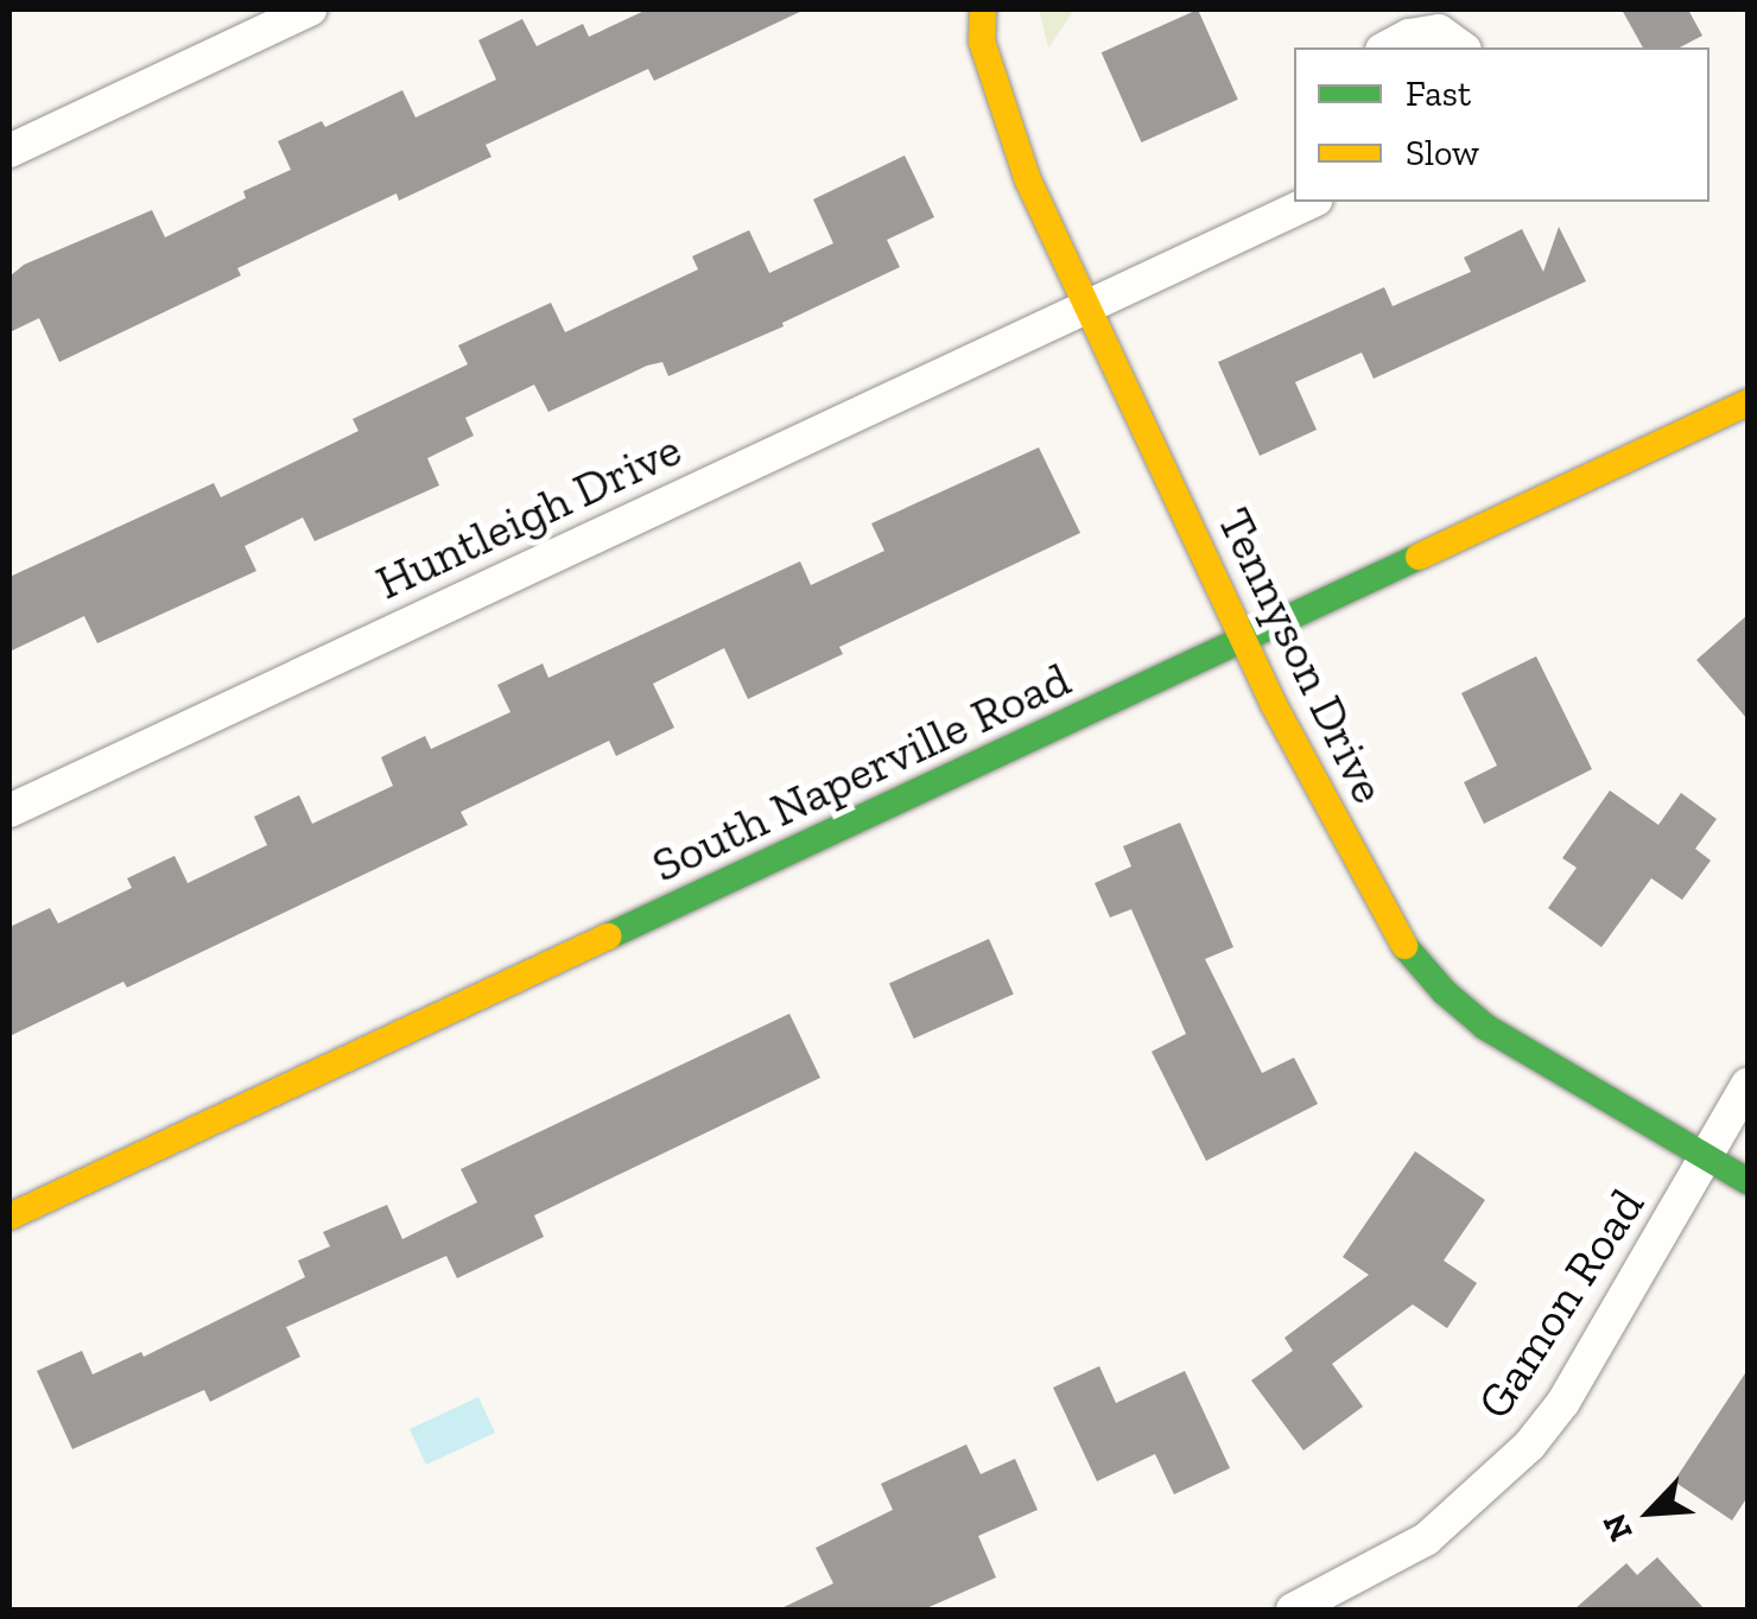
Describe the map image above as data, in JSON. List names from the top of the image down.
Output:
{
  "streets": {
    "main road": ["Tennyson Drive", "South Naperville Road"],
    "street": ["Huntleigh Drive", "Gamon Road"]
  },
  "crossings": [
    ["Huntleigh Drive", "Tennyson Drive"],
    ["Tennyson Drive", "South Naperville Road"],
    ["Tennyson Drive", "Gamon Road"]
  ],
  "legend": ["Fast", "Slow"],
  "north": "bottom left"
}
